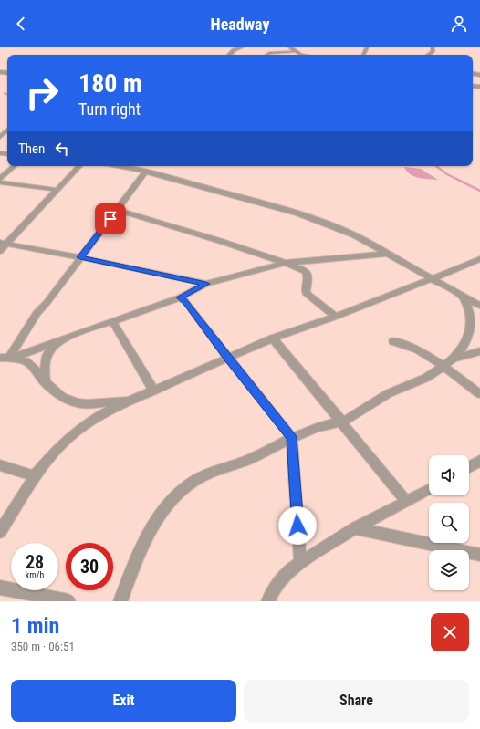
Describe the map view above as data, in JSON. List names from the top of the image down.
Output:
{
  "page": {
    "header": "Headway",
    "turn": ["180 m", "Turn right"],
    "then": "Then",
    "speed": "28 km/h",
    "limit": "30",
    "heading": ["1 min", "350 m · 06:51"],
    "buttons": ["Exit", "Share"]
  }
}
